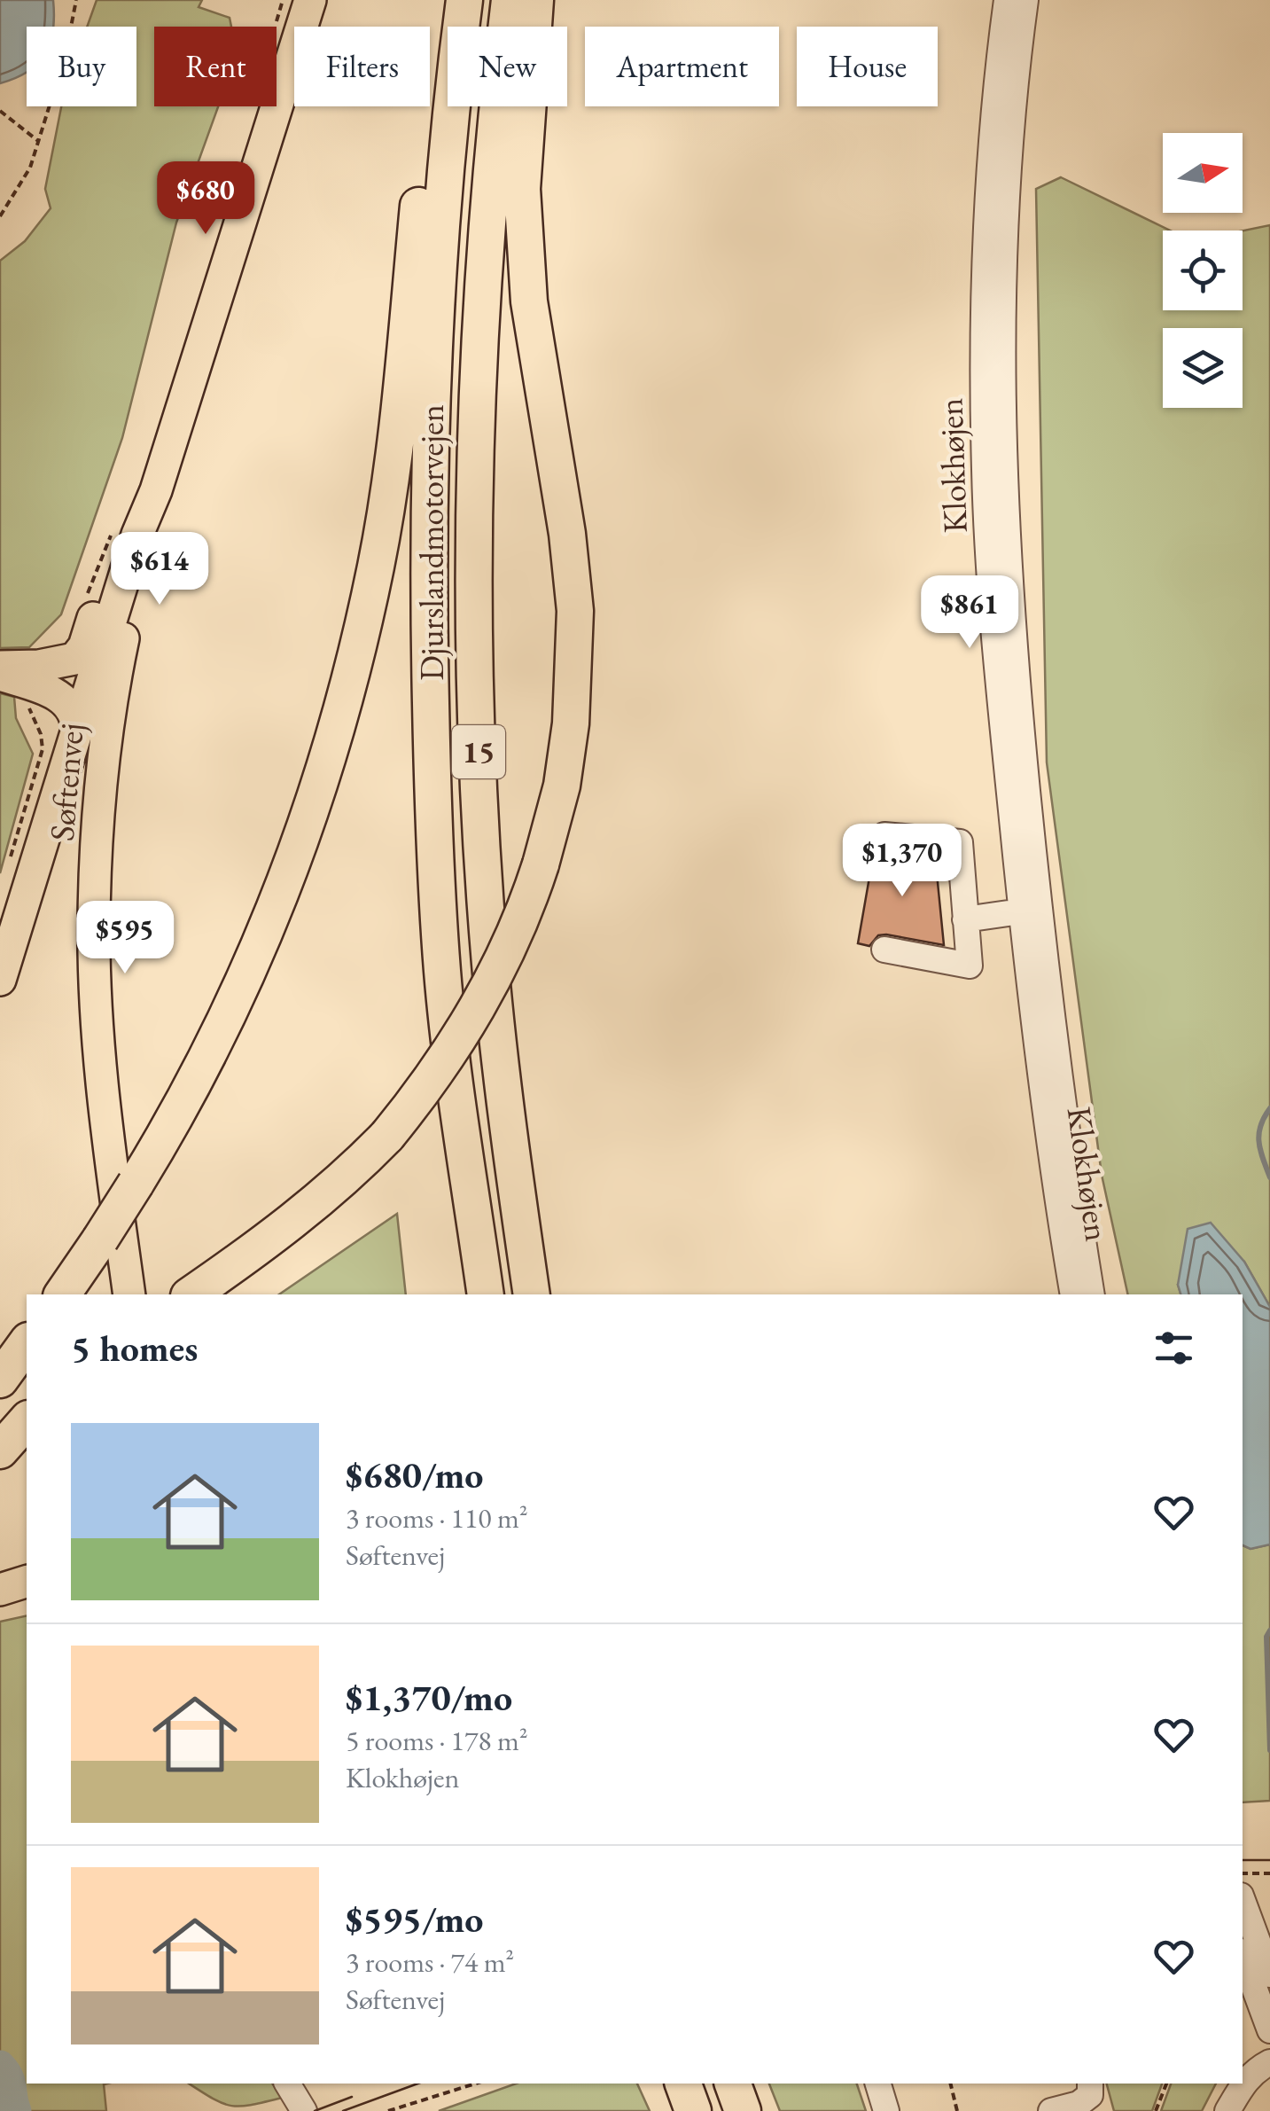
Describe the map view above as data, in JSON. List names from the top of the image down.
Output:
{
  "streets": {
    "highway": ["Djurslandmotorvejen", "15"],
    "main road": ["Søftenvej"],
    "street": ["Klokhøjen"]
  },
  "north": "right",
  "page": {
    "chip": [
      "Buy",
      "Rent",
      "Filters",
      "New",
      "Apartment",
      "House"
    ],
    "price": [
      "$680",
      "$614",
      "$861",
      "$1,370",
      "$595"
    ],
    "heading": "5 homes",
    "list": [
      {
        "name": "$680/mo",
        "note": "3 rooms · 110 m² · Søftenvej"
      },
      {
        "name": "$1,370/mo",
        "note": "5 rooms · 178 m² · Klokhøjen"
      },
      {
        "name": "$595/mo",
        "note": "3 rooms · 74 m² · Søftenvej"
      }
    ]
  }
}
